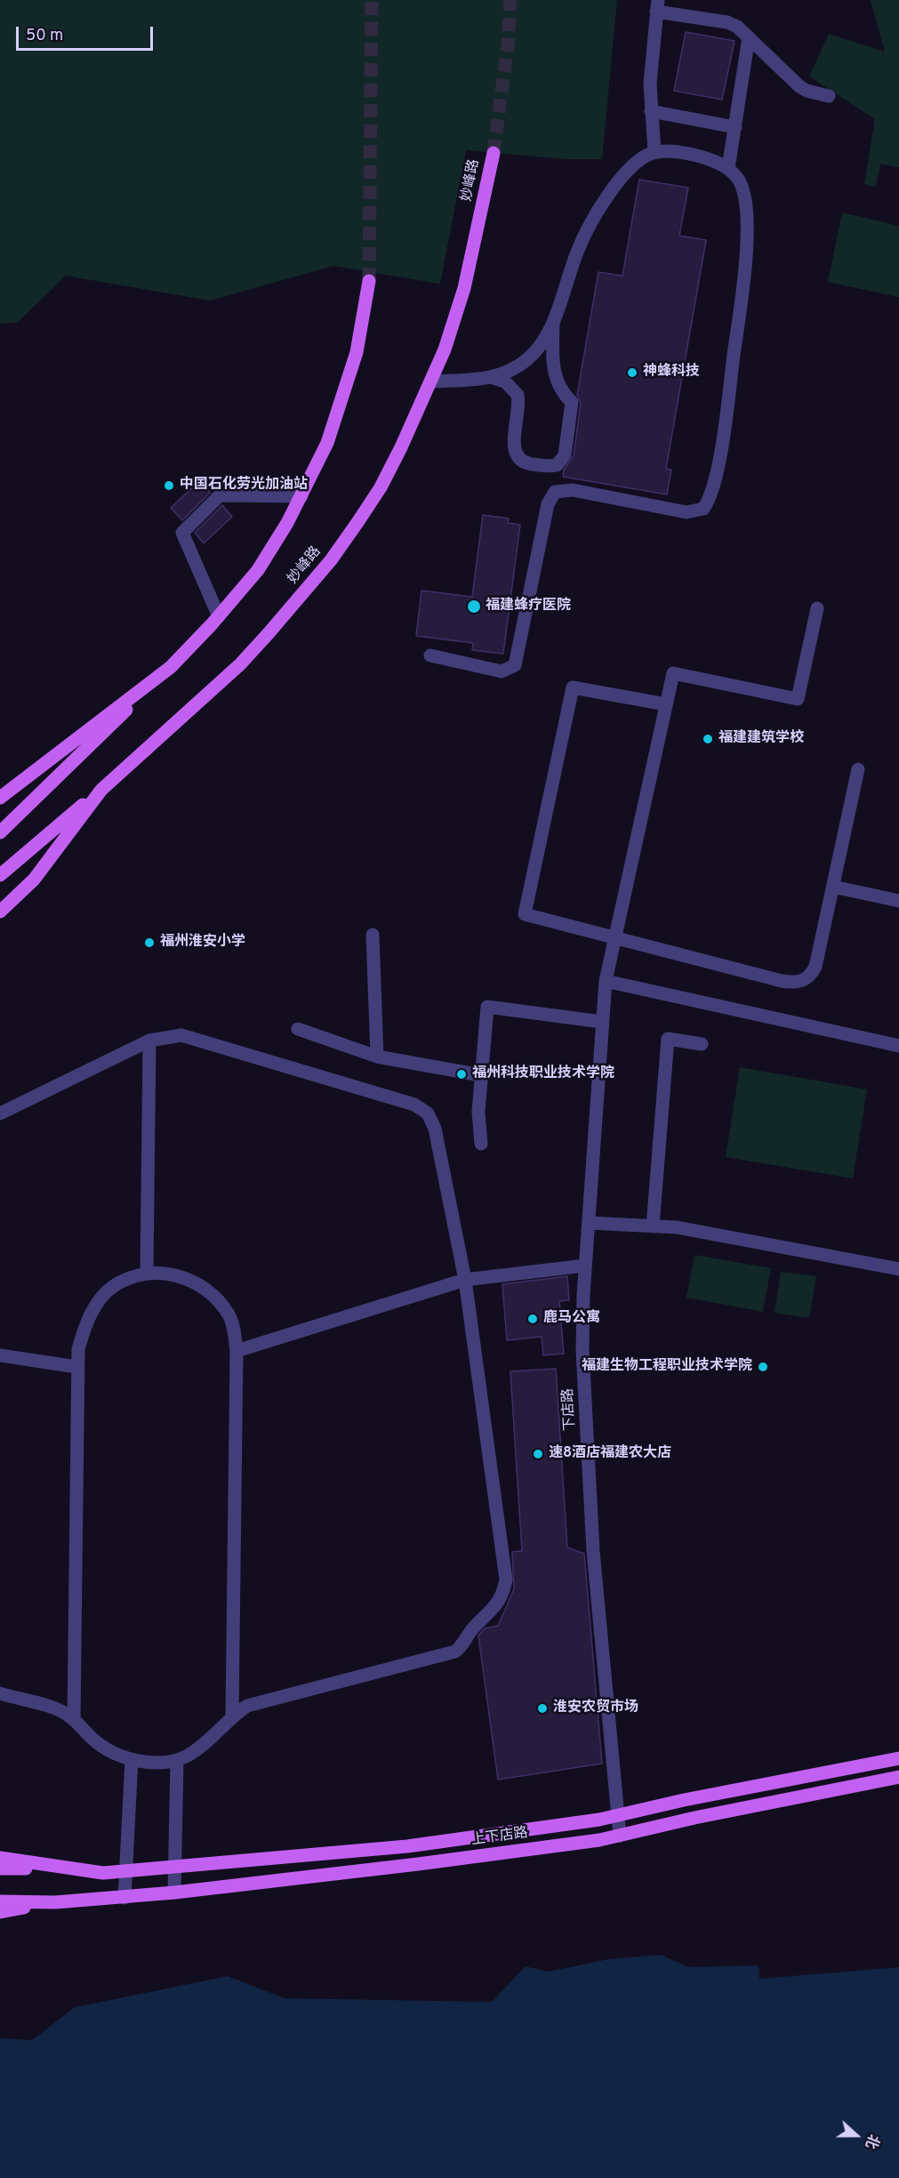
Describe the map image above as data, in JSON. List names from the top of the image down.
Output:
{
  "streets": {
    "main road": ["妙峰路", "上下店路"],
    "street": ["下店路"]
  },
  "crossings": [
    ["下店路", "上下店路"]
  ],
  "places": [
    "神蜂科技",
    "中国石化劳光加油站",
    "福建蜂疗医院",
    "福建建筑学校",
    "福州淮安小学",
    "福州科技职业技术学院",
    "鹿马公寓",
    "福建生物工程职业技术学院",
    "速8酒店福建农大店",
    "淮安农贸市场"
  ],
  "scale_bar": "50 m",
  "north": "right"
}
